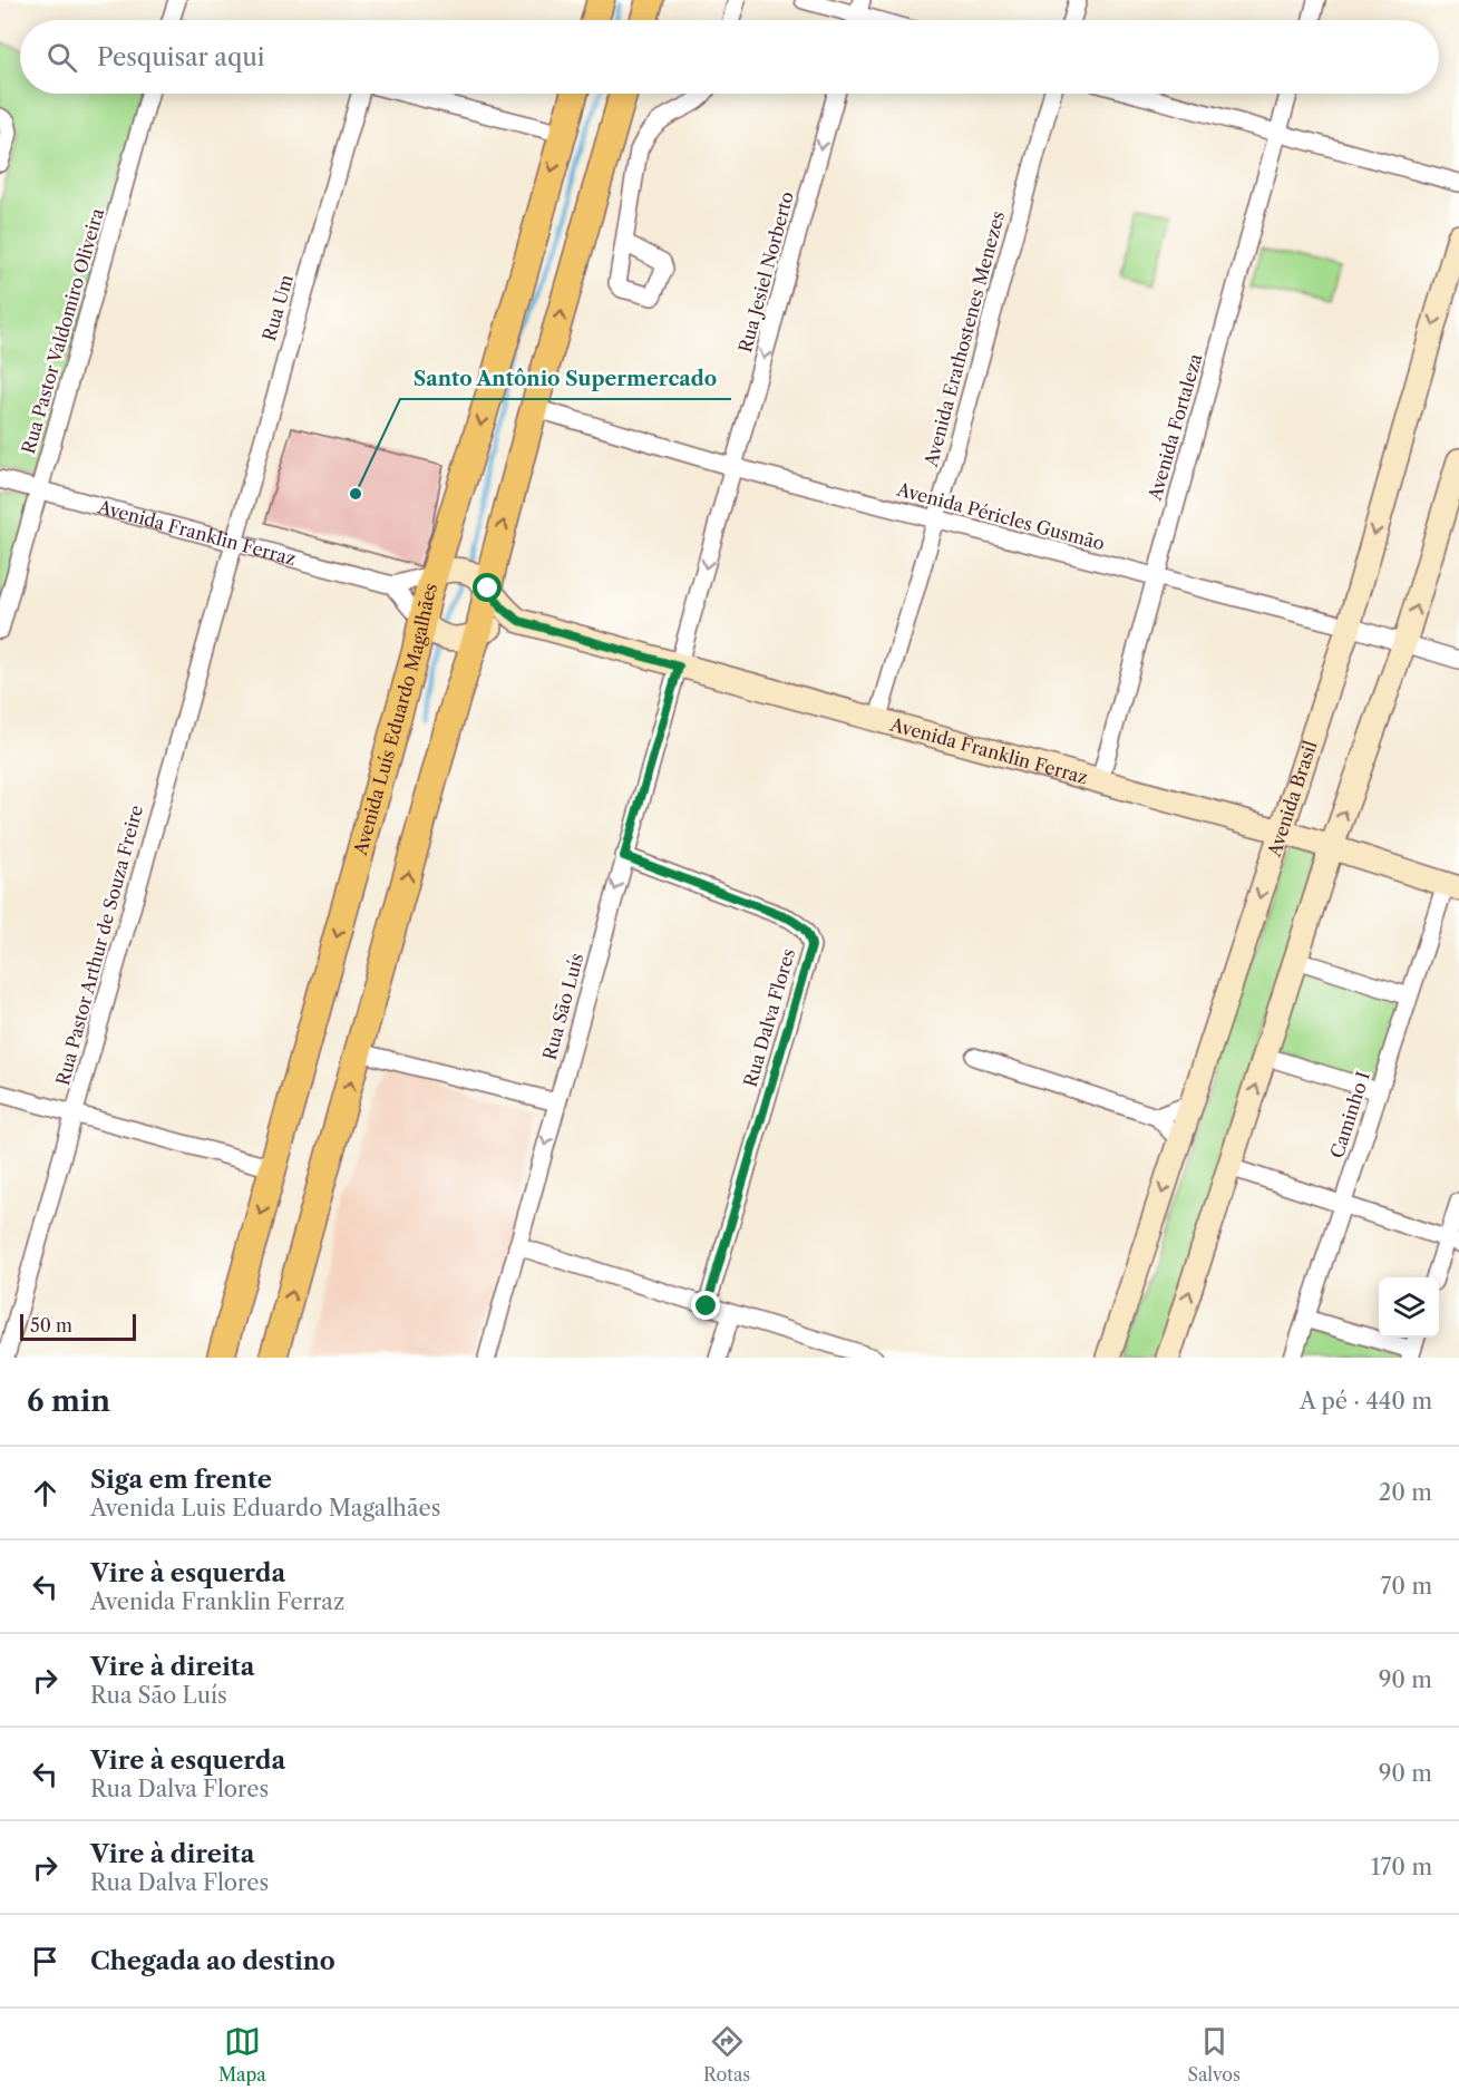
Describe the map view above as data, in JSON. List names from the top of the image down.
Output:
{
  "streets": {
    "main road": ["Avenida Franklin Ferraz", "Avenida Luís Eduardo Magalhães", "Avenida Brasil"],
    "street": [
      "Rua Jesiel Norberto",
      "Rua Um",
      "Rua Pastor Valdomiro Oliveira",
      "Avenida Erathostenes Menezes",
      "Avenida Fortaleza",
      "Avenida Péricles Gusmão",
      "Rua Pastor Arthur de Souza Freire",
      "Rua São Luís",
      "Rua Dalva Flores",
      "Caminho I"
    ]
  },
  "crossings": [
    ["Rua Jesiel Norberto", "Avenida Péricles Gusmão"],
    ["Rua Jesiel Norberto", "Avenida Franklin Ferraz"],
    ["Rua Jesiel Norberto", "Rua São Luís"],
    ["Rua Um", "Avenida Franklin Ferraz"],
    ["Rua Um", "Rua Pastor Arthur de Souza Freire"],
    ["Rua Pastor Valdomiro Oliveira", "Avenida Franklin Ferraz"],
    ["Avenida Erathostenes Menezes", "Avenida Péricles Gusmão"],
    ["Avenida Erathostenes Menezes", "Avenida Franklin Ferraz"],
    ["Avenida Fortaleza", "Avenida Péricles Gusmão"],
    ["Avenida Fortaleza", "Avenida Franklin Ferraz"],
    ["Avenida Péricles Gusmão", "Avenida Brasil"],
    ["Avenida Franklin Ferraz", "Avenida Brasil"],
    ["Avenida Franklin Ferraz", "Rua Pastor Arthur de Souza Freire"],
    ["Avenida Franklin Ferraz", "Rua São Luís"],
    ["Avenida Franklin Ferraz", "Caminho I"],
    ["Rua São Luís", "Rua Dalva Flores"]
  ],
  "one_way": ["Rua Jesiel Norberto", "Rua São Luís"],
  "places": ["Santo Antônio Supermercado"],
  "scale_bar": "50 m",
  "page": {
    "search": "Pesquisar aqui",
    "scale": "50 m",
    "heading": ["6 min", "A pé · 440 m"],
    "list": [
      ["Siga em frente", "Avenida Luis Eduardo Magalhães", "20 m"],
      ["Vire à esquerda", "Avenida Franklin Ferraz", "70 m"],
      ["Vire à direita", "Rua São Luís", "90 m"],
      ["Vire à esquerda", "Rua Dalva Flores", "90 m"],
      ["Vire à direita", "Rua Dalva Flores", "170 m"],
      "Chegada ao destino"
    ],
    "nav": ["Mapa", "Rotas", "Salvos"]
  }
}
